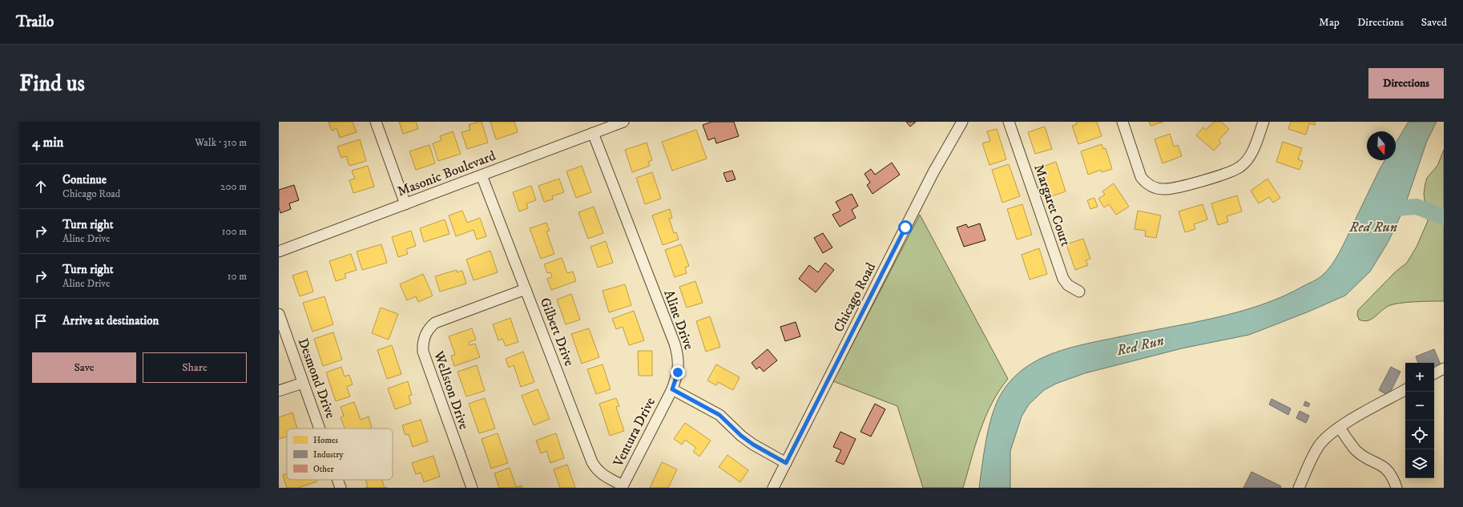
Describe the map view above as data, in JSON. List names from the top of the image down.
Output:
{
  "streets": {
    "street": [
      "Masonic Boulevard",
      "Margaret Court",
      "Chicago Road",
      "Aline Drive",
      "Gilbert Drive",
      "Desmond Drive",
      "Wellston Drive",
      "Ventura Drive"
    ]
  },
  "crossings": [
    ["Masonic Boulevard", "Aline Drive"],
    ["Masonic Boulevard", "Gilbert Drive"],
    ["Aline Drive", "Ventura Drive"],
    ["Gilbert Drive", "Wellston Drive"],
    ["Gilbert Drive", "Ventura Drive"]
  ],
  "water": ["Red Run"],
  "legend": ["Homes", "Industry", "Other"],
  "north": "bottom",
  "page": {
    "header": "Trailo",
    "nav": ["Map", "Directions", "Saved"],
    "buttons": [
      "Directions",
      ["Save", "Share"]
    ],
    "title": "Find us",
    "heading": ["4 min", "Walk · 310 m"],
    "list": [
      ["Continue", "Chicago Road", "200 m"],
      ["Turn right", "Aline Drive", "100 m"],
      ["Turn right", "Aline Drive", "10 m"],
      "Arrive at destination"
    ],
    "map_buttons": ["+", "−"]
  }
}
